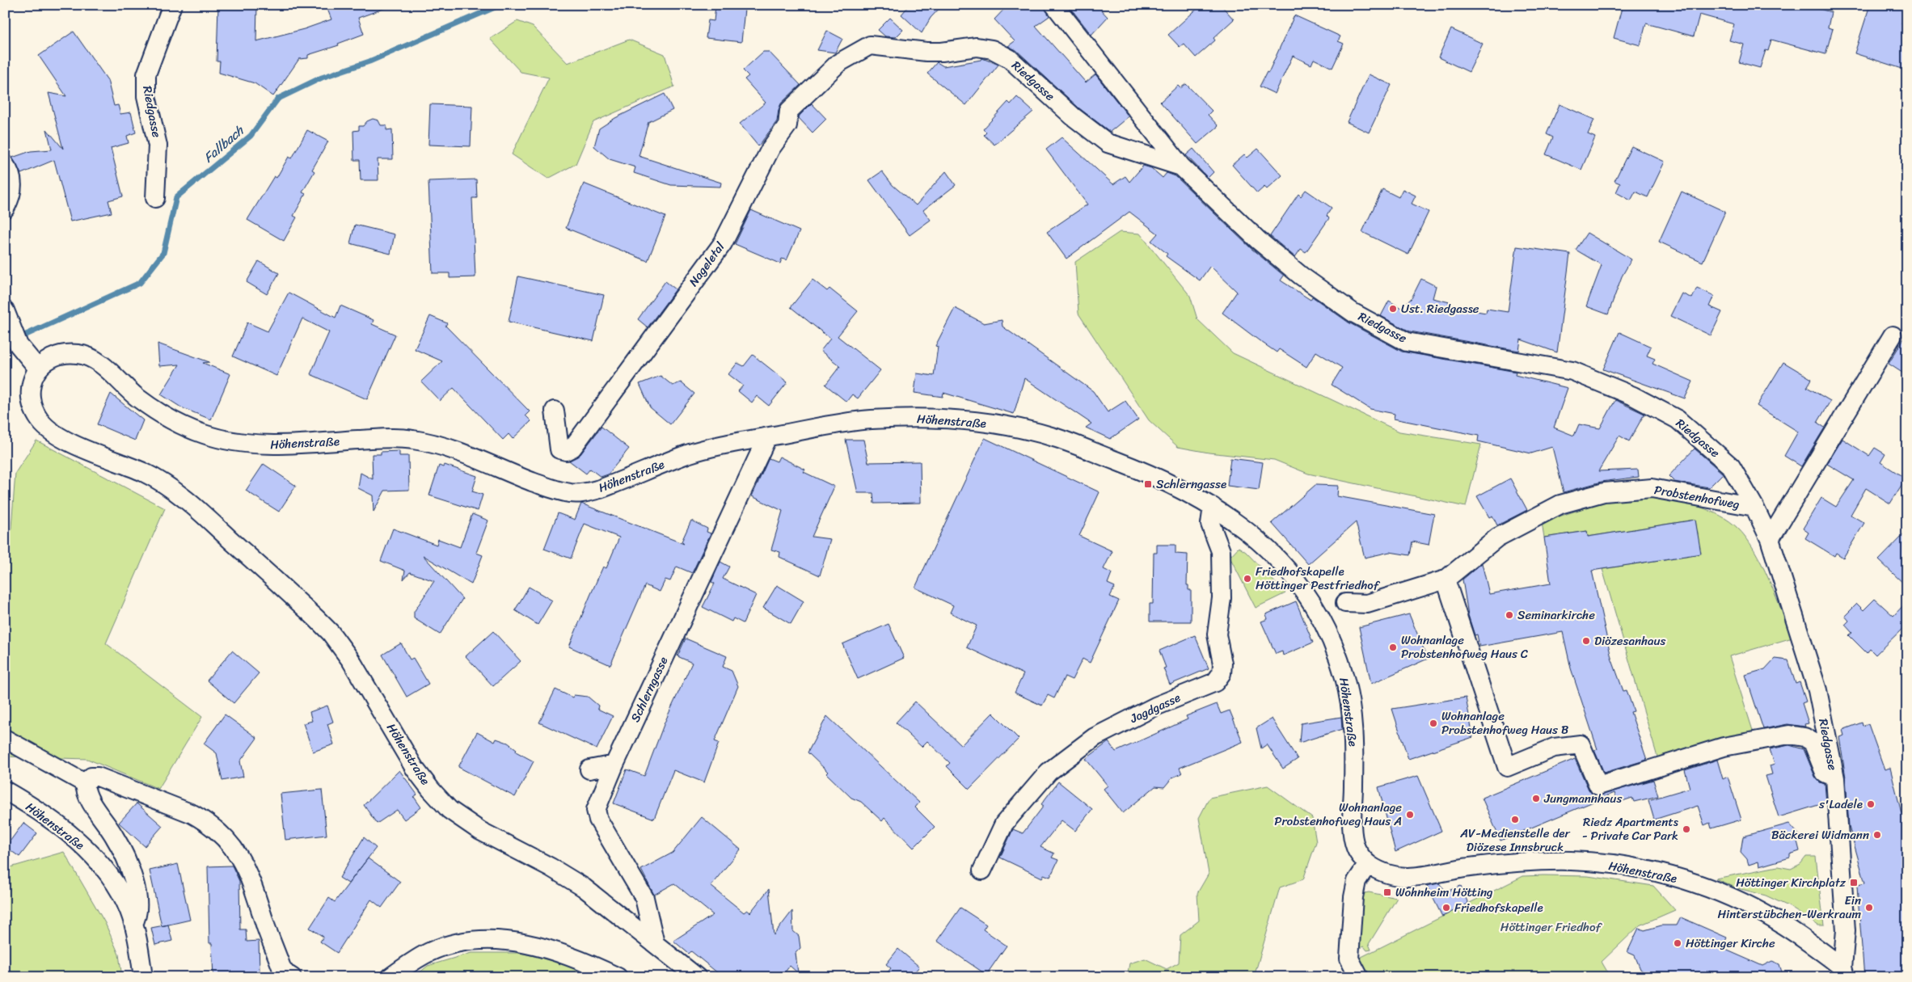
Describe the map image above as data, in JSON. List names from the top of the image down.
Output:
{
  "streets": {
    "street": [
      "Riedgasse",
      "Nageletal",
      "Höhenstraße",
      "Probstenhofweg",
      "Schlerngasse",
      "Jagdgasse"
    ]
  },
  "crossings": [
    ["Riedgasse", "Nageletal"],
    ["Riedgasse", "Höhenstraße"],
    ["Riedgasse", "Probstenhofweg"],
    ["Höhenstraße", "Schlerngasse"],
    ["Höhenstraße", "Jagdgasse"]
  ],
  "water": ["Fallbach"],
  "parks": ["Höttinger Friedhof"],
  "places": {
    "other": [
      "Ust. Riedgasse",
      "Friedhofskapelle Höttinger Pestfriedhof",
      "Seminarkirche",
      "Diözesanhaus",
      "Wohnanlage Probstenhofweg Haus C",
      "Wohnanlage Probstenhofweg Haus B",
      "Jungmannhaus",
      "s'Ladele",
      "Wohnanlage Probstenhofweg Haus A",
      "AV-Medienstelle der Diözese Innsbruck",
      "Riedz Apartments - Private Car Park",
      "Bäckerei Widmann",
      "Friedhofskapelle",
      "Ein Hinterstübchen-Werkraum",
      "Höttinger Kirche"
    ],
    "transit": ["Schlerngasse", "Höttinger Kirchplatz", "Wohnheim Hötting"]
  }
}
